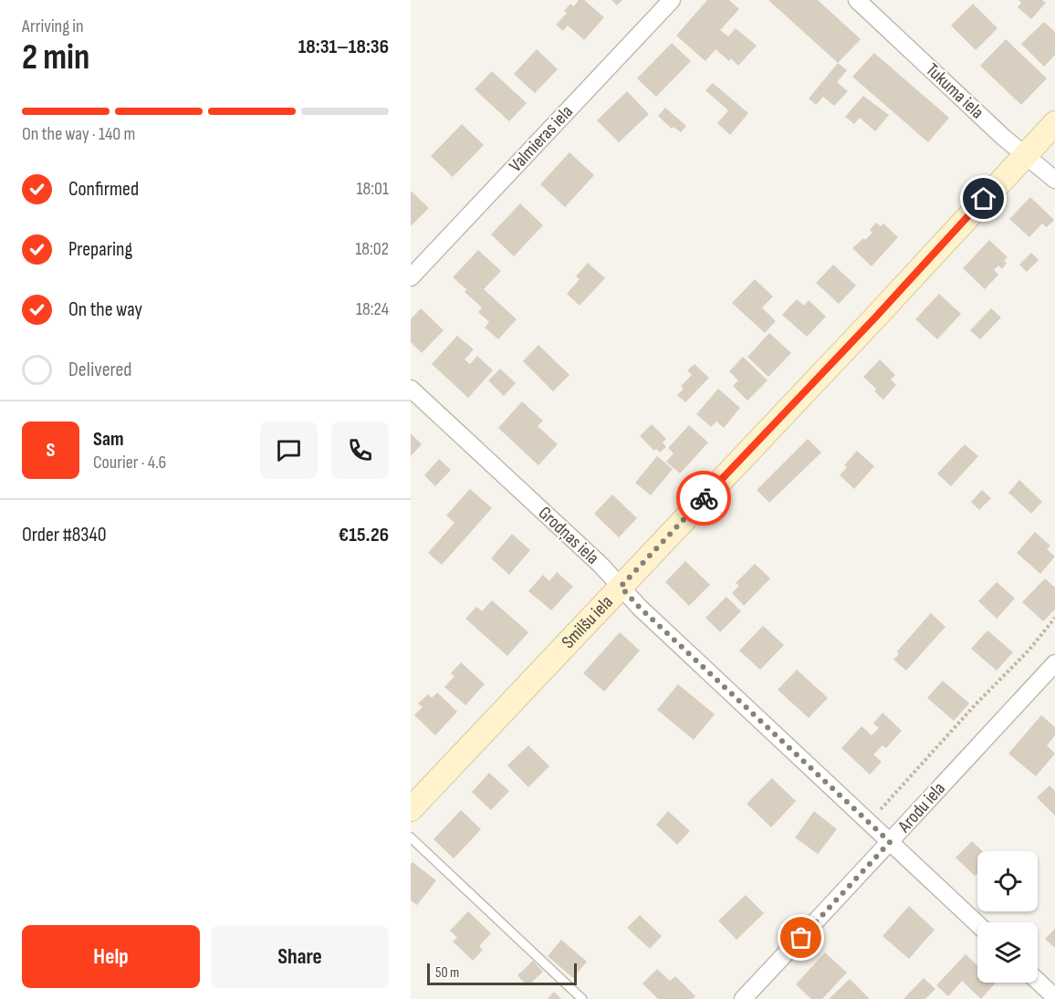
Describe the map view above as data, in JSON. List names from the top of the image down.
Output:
{
  "streets": {
    "street": [
      "Tukuma iela",
      "Valmieras iela",
      "Grodņas iela",
      "Smilšu iela",
      "Arodu iela"
    ]
  },
  "crossings": [
    ["Tukuma iela", "Smilšu iela"],
    ["Grodņas iela", "Smilšu iela"],
    ["Grodņas iela", "Arodu iela"]
  ],
  "scale_bar": "50 m",
  "page": {
    "heading": ["2 min", "Arriving in", "18:31–18:36"],
    "panel": [
      "Sam",
      "Courier · 4.6",
      "Order #8340",
      "€15.26"
    ],
    "bar": "On the way · 140 m",
    "list": [
      ["Confirmed", "18:01"],
      ["Preparing", "18:02"],
      ["On the way", "18:24"],
      "Delivered"
    ],
    "round": "S",
    "buttons": ["Help", "Share"],
    "scale": "50 m"
  }
}
